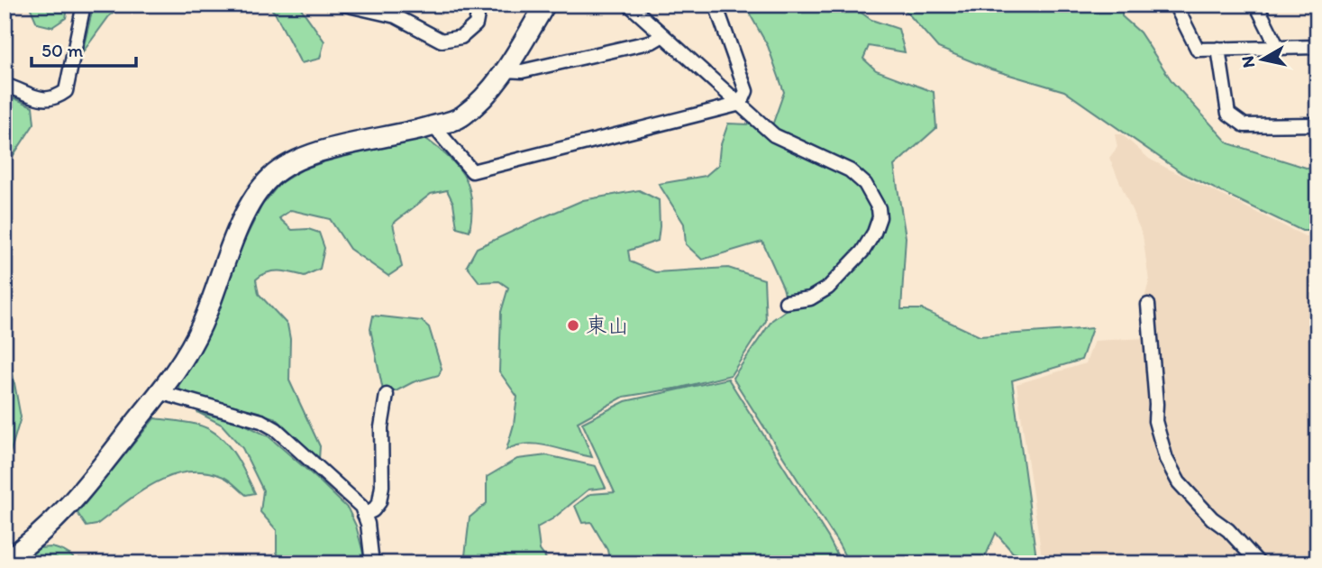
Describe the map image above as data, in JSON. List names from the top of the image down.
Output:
{
  "places": ["東山"],
  "scale_bar": "50 m",
  "north": "left"
}
